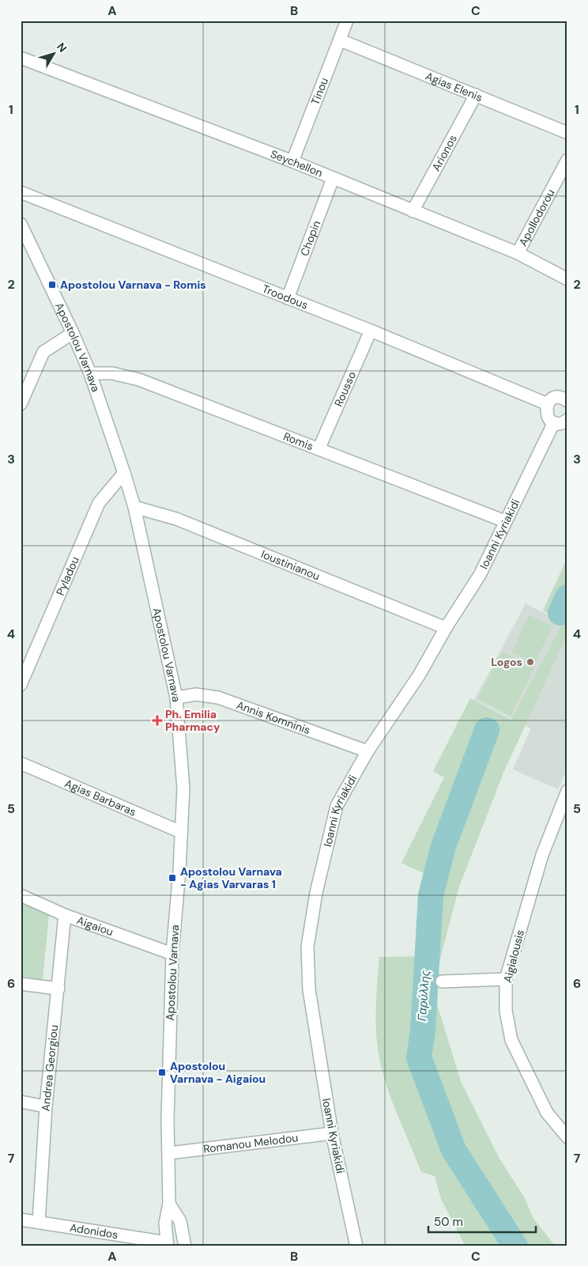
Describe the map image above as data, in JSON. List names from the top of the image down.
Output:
{
  "streets": {
    "street": [
      "Agias Elenis",
      "Tinou",
      "Arionos",
      "Seychellon",
      "Apollodorou",
      "Chopin",
      "Troodous",
      "Apostolou Varnava",
      "Rousso",
      "Romis",
      "Ioanni Kyriakidi",
      "Ioustinianou",
      "Pyladou",
      "Annis Komninis",
      "Agias Barbaras",
      "Aigaiou",
      "Aigialousis",
      "Andrea Georgiou",
      "Romanou Melodou",
      "Adonidos"
    ]
  },
  "crossings": [
    ["Agias Elenis", "Tinou"],
    ["Agias Elenis", "Arionos"],
    ["Tinou", "Seychellon"],
    ["Arionos", "Seychellon"],
    ["Seychellon", "Apollodorou"],
    ["Seychellon", "Chopin"],
    ["Chopin", "Troodous"],
    ["Troodous", "Rousso"],
    ["Apostolou Varnava", "Romis"],
    ["Apostolou Varnava", "Ioustinianou"],
    ["Apostolou Varnava", "Pyladou"],
    ["Apostolou Varnava", "Annis Komninis"],
    ["Apostolou Varnava", "Agias Barbaras"],
    ["Apostolou Varnava", "Aigaiou"],
    ["Apostolou Varnava", "Romanou Melodou"],
    ["Apostolou Varnava", "Adonidos"],
    ["Rousso", "Romis"],
    ["Romis", "Ioanni Kyriakidi"],
    ["Ioanni Kyriakidi", "Ioustinianou"],
    ["Ioanni Kyriakidi", "Annis Komninis"],
    ["Ioanni Kyriakidi", "Romanou Melodou"],
    ["Aigaiou", "Andrea Georgiou"],
    ["Andrea Georgiou", "Adonidos"]
  ],
  "water": ["Γαρύλλης"],
  "places": {
    "transit": ["Apostolou Varnava - Romis", "Apostolou Varnava - Agias Varvaras 1", "Apostolou Varnava - Aigaiou"],
    "other": ["Logos"],
    "health": ["Ph. Emilia Pharmacy"]
  },
  "scale_bar": "50 m",
  "north": "top right",
  "grid": {
    "columns": ["A", "B", "C"],
    "rows": [
      "1",
      "2",
      "3",
      "4",
      "5",
      "6",
      "7"
    ]
  }
}
